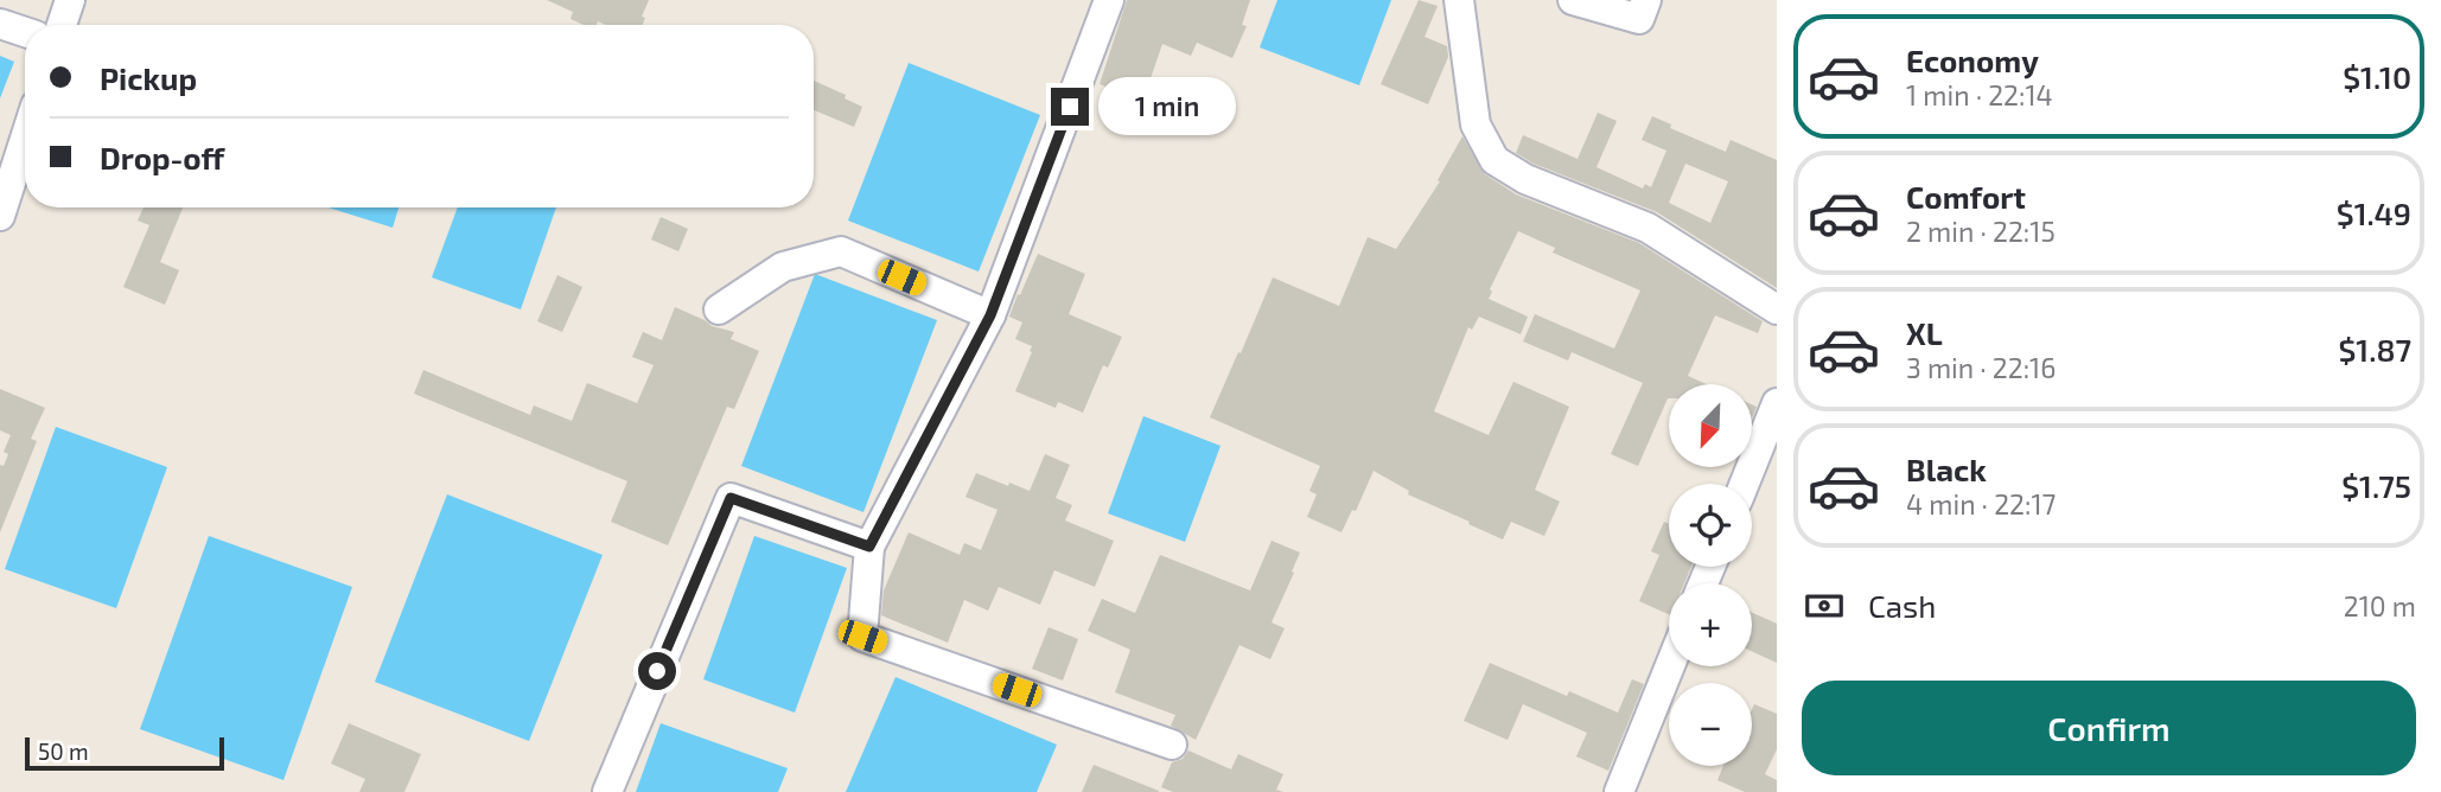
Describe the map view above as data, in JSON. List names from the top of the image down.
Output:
{
  "scale_bar": "50 m",
  "north": "bottom left",
  "page": {
    "list": [
      {
        "name": "Economy",
        "note": "1 min · 22:14",
        "value": "$1.10"
      },
      {
        "name": "Comfort",
        "note": "2 min · 22:15",
        "value": "$1.49"
      },
      {
        "name": "XL",
        "note": "3 min · 22:16",
        "value": "$1.87"
      },
      {
        "name": "Black",
        "note": "4 min · 22:17",
        "value": "$1.75"
      }
    ],
    "banner": ["Pickup", "Drop-off"],
    "bubble": "1 min",
    "map_buttons": ["+", "−"],
    "pay": ["Cash", "210 m"],
    "buttons": "Confirm",
    "scale": "50 m"
  }
}
